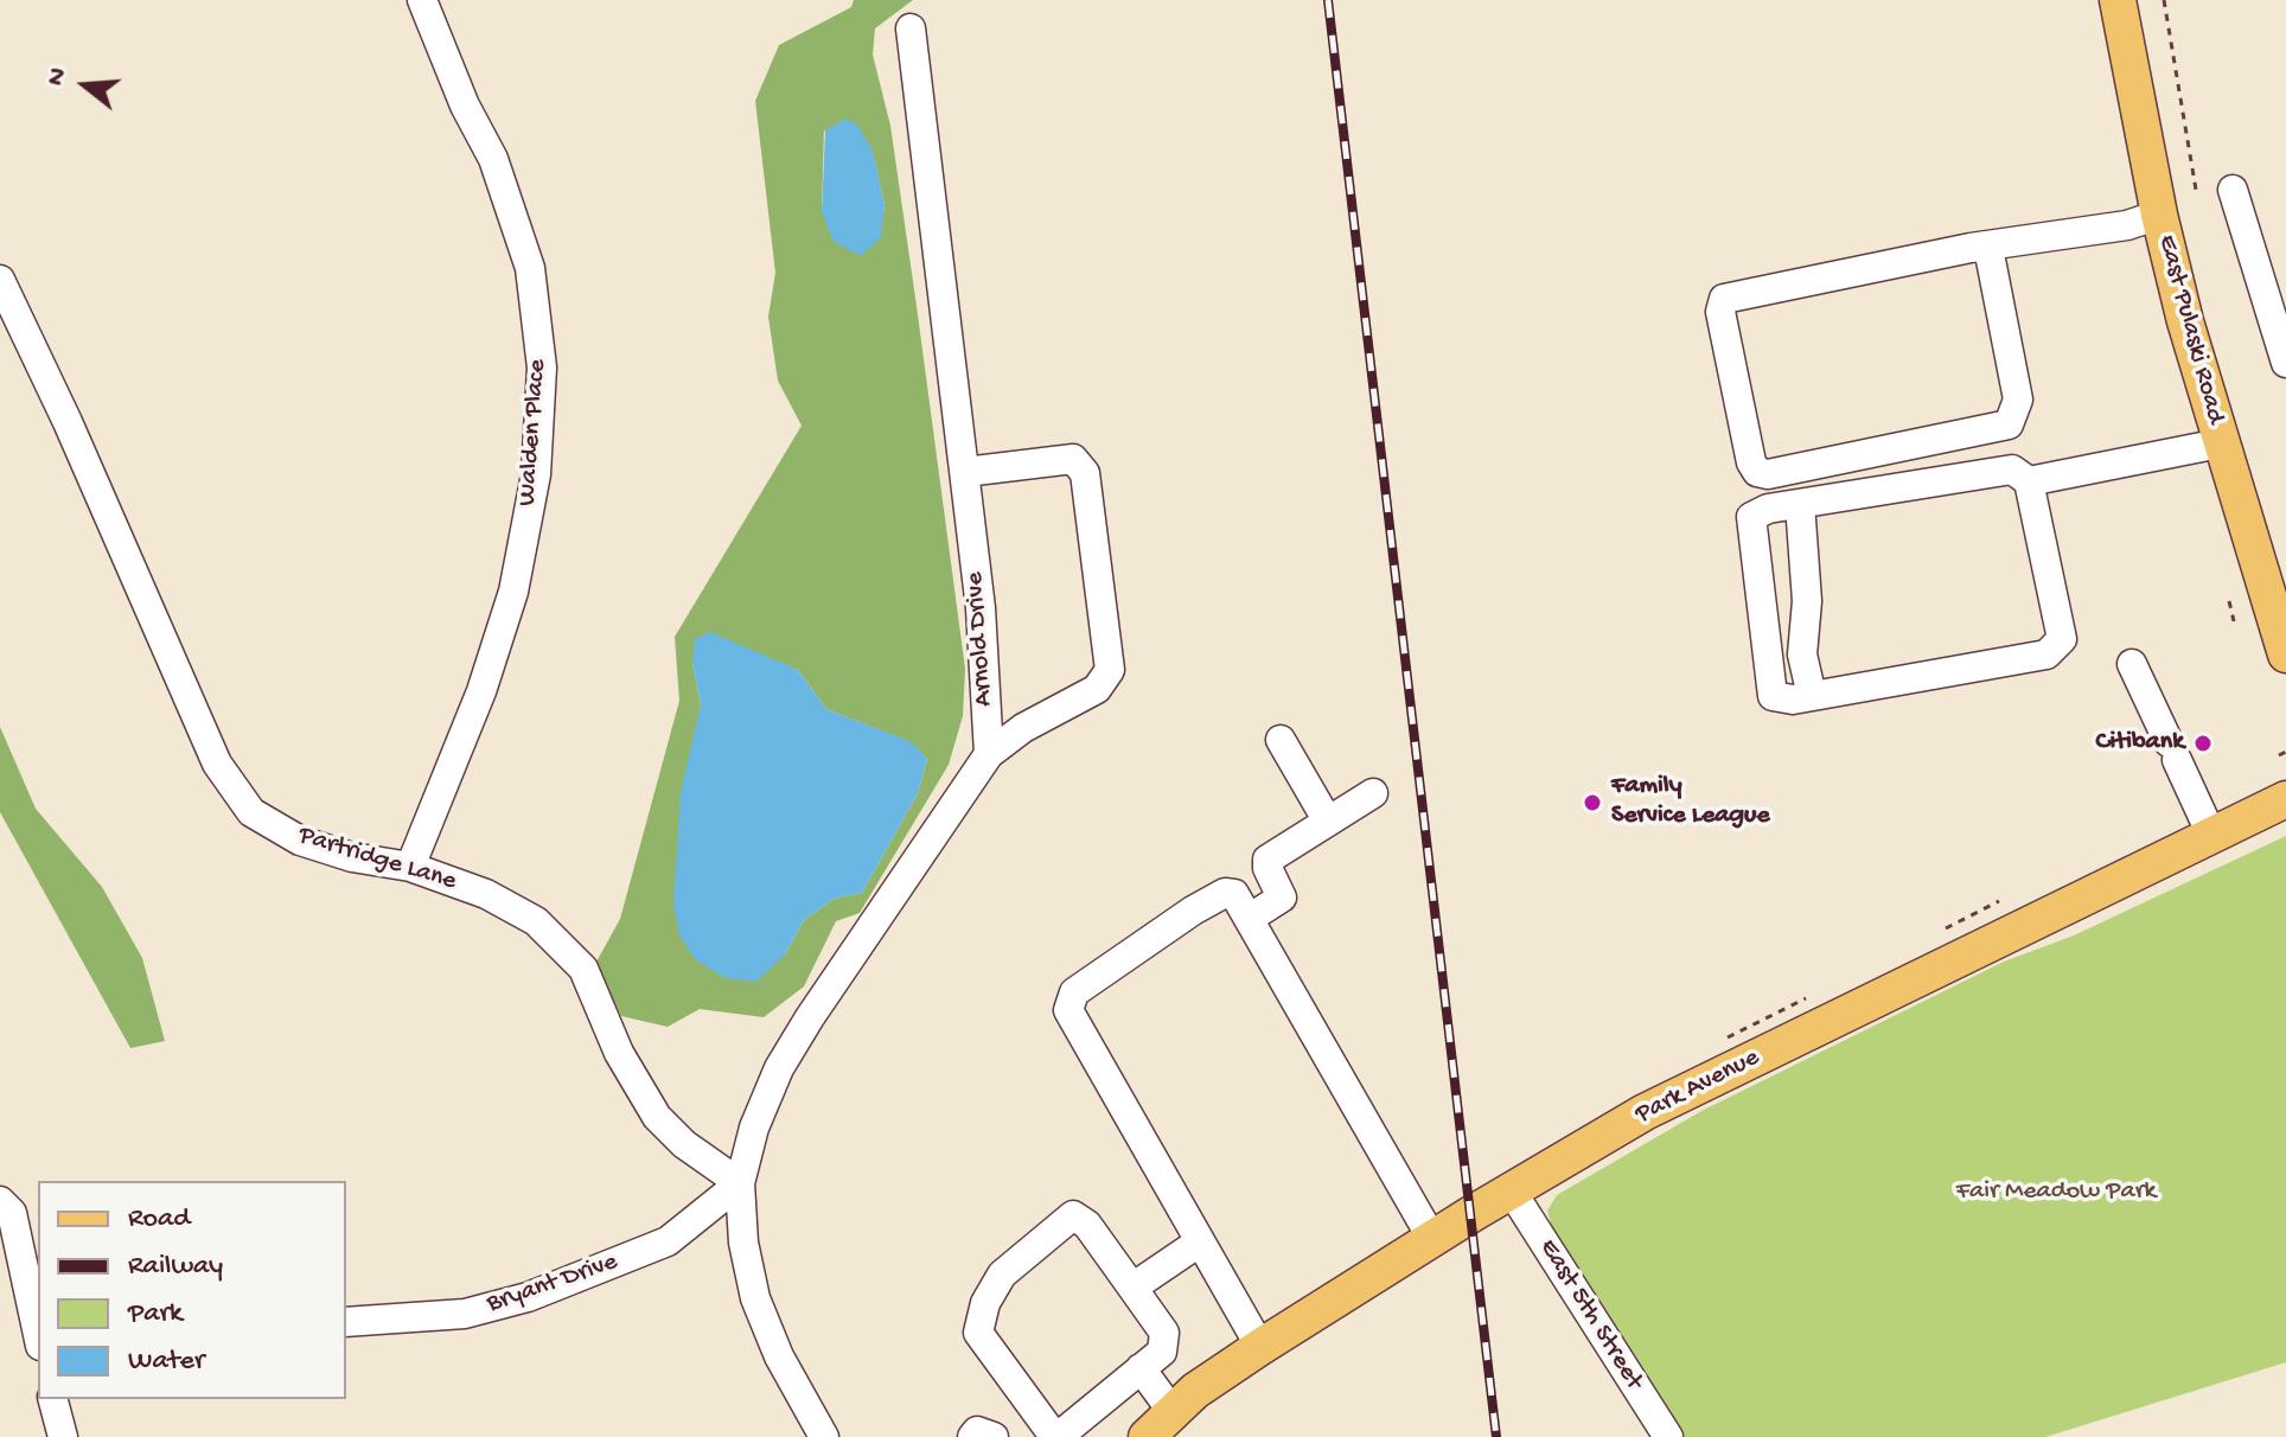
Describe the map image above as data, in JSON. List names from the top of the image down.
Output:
{
  "streets": {
    "main road": ["East Pulaski Road", "Park Avenue"],
    "street": [
      "Walden Place",
      "Arnold Drive",
      "Partridge Lane",
      "Bryant Drive",
      "East 5th Street"
    ]
  },
  "crossings": [
    ["Walden Place", "Partridge Lane"],
    ["Partridge Lane", "Bryant Drive"],
    ["Park Avenue", "East 5th Street"]
  ],
  "parks": ["Fair Meadow Park"],
  "places": ["Citibank", "Family Service League"],
  "legend": [
    "Road",
    "Railway",
    "Park",
    "Water"
  ],
  "north": "left"
}
